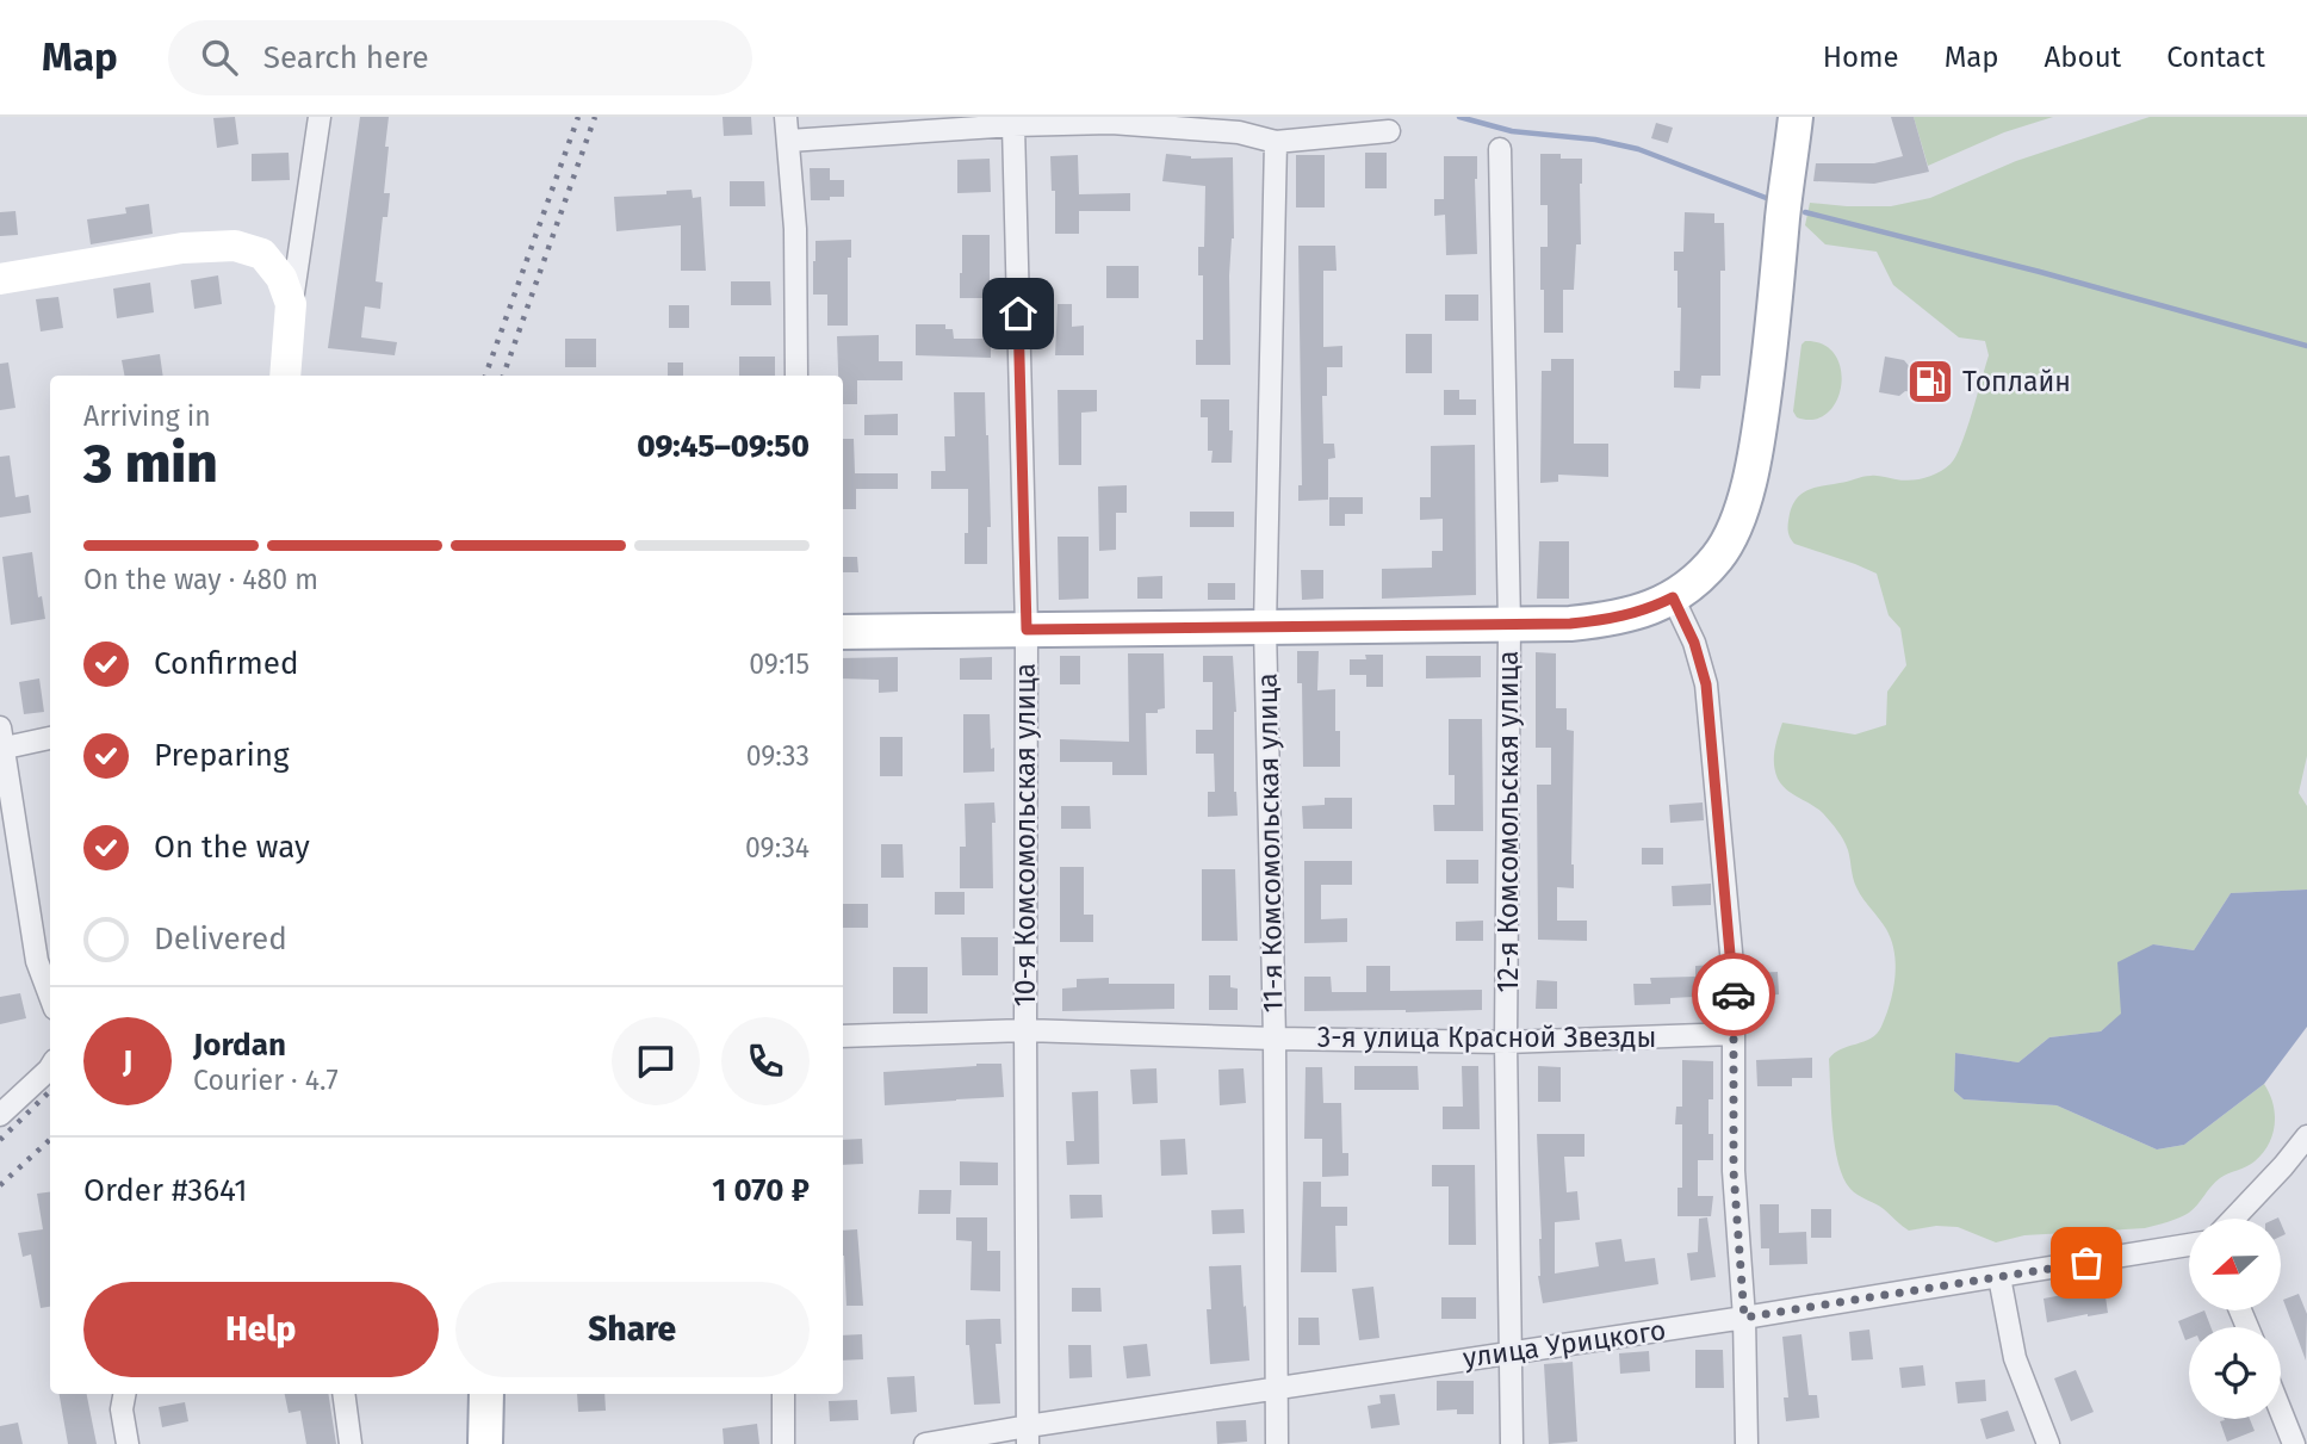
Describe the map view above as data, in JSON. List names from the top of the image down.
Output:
{
  "streets": {
    "street": [
      "12-я Комсомольская улица",
      "10-я Комсомольская улица",
      "11-я Комсомольская улица",
      "3-я улица Красной Звезды",
      "улица Урицкого"
    ]
  },
  "crossings": [
    ["12-я Комсомольская улица", "3-я улица Красной Звезды"],
    ["12-я Комсомольская улица", "улица Урицкого"],
    ["10-я Комсомольская улица", "3-я улица Красной Звезды"],
    ["10-я Комсомольская улица", "улица Урицкого"],
    ["11-я Комсомольская улица", "3-я улица Красной Звезды"],
    ["11-я Комсомольская улица", "улица Урицкого"]
  ],
  "places": {
    "fuel station": ["Топлайн"]
  },
  "north": "left",
  "page": {
    "header": "Map",
    "search": "Search here",
    "nav": [
      "Home",
      "Map",
      "About",
      "Contact"
    ],
    "heading": ["3 min", "Arriving in", "09:45–09:50"],
    "panel": [
      "Jordan",
      "Courier · 4.7",
      "Order #3641",
      "1 070 ₽"
    ],
    "bar": "On the way · 480 m",
    "list": [
      ["Confirmed", "09:15"],
      ["Preparing", "09:33"],
      ["On the way", "09:34"],
      "Delivered"
    ],
    "round": "J",
    "buttons": ["Help", "Share"]
  }
}
